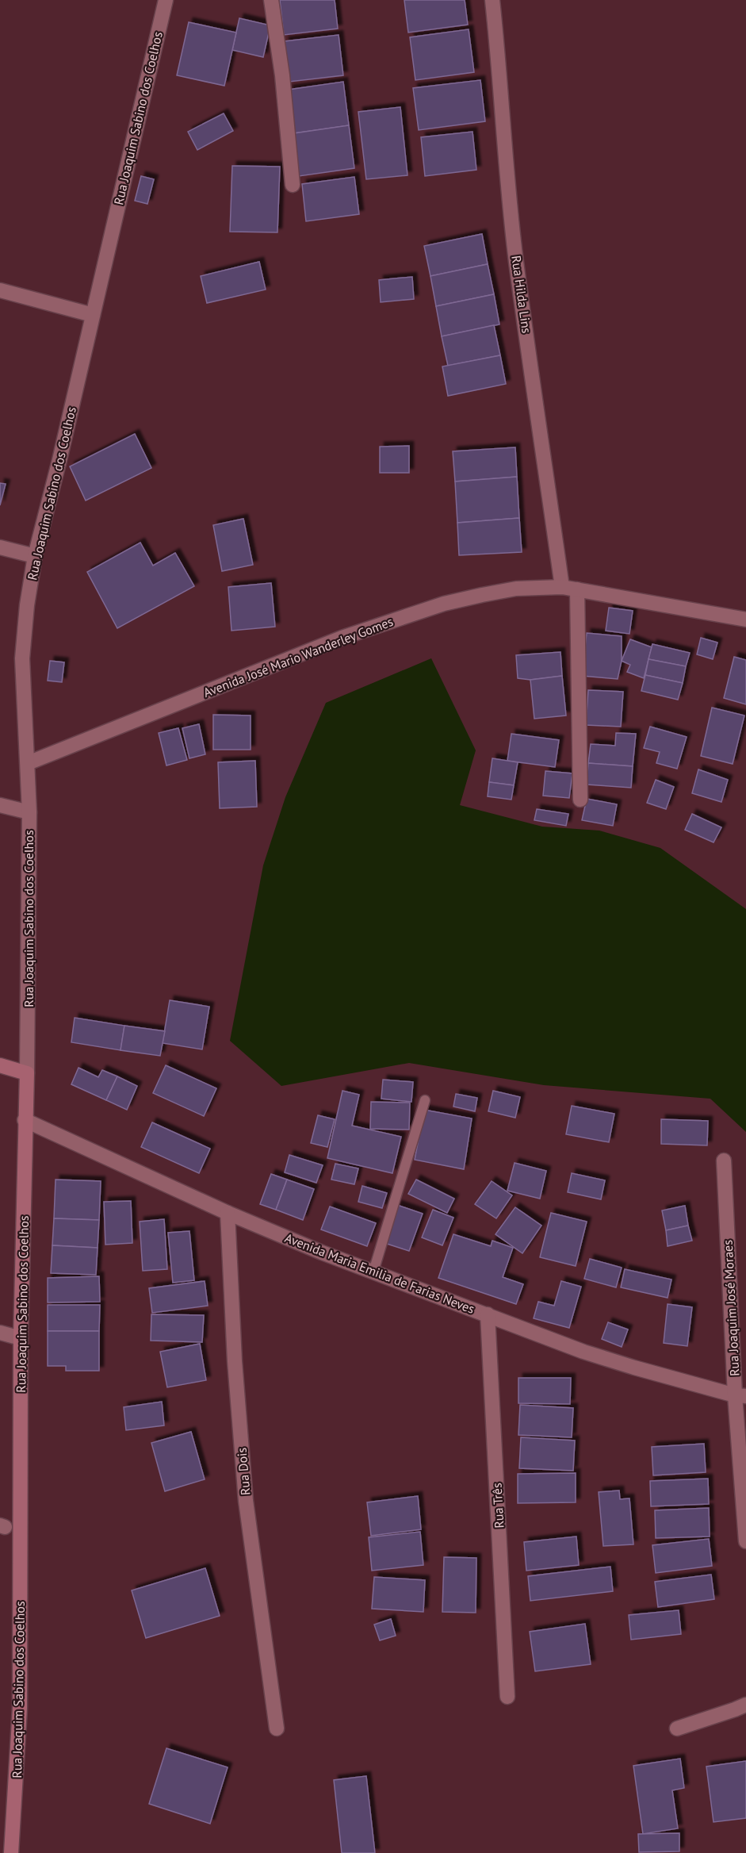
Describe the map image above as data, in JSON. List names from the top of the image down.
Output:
{
  "streets": {
    "main road": ["Rua Joaquim Sabino dos Coelhos"],
    "street": [
      "Rua Hilda Lins",
      "Avenida José Mario Wanderley Gomes",
      "Avenida Maria Emilia de Farias Neves",
      "Rua Joaquim José Moraes",
      "Rua Dois",
      "Rua Três"
    ]
  },
  "crossings": [
    ["Rua Joaquim Sabino dos Coelhos", "Avenida José Mario Wanderley Gomes"],
    ["Rua Joaquim Sabino dos Coelhos", "Avenida Maria Emilia de Farias Neves"],
    ["Rua Hilda Lins", "Avenida José Mario Wanderley Gomes"],
    ["Avenida Maria Emilia de Farias Neves", "Rua Joaquim José Moraes"],
    ["Avenida Maria Emilia de Farias Neves", "Rua Dois"],
    ["Avenida Maria Emilia de Farias Neves", "Rua Três"]
  ]
}
